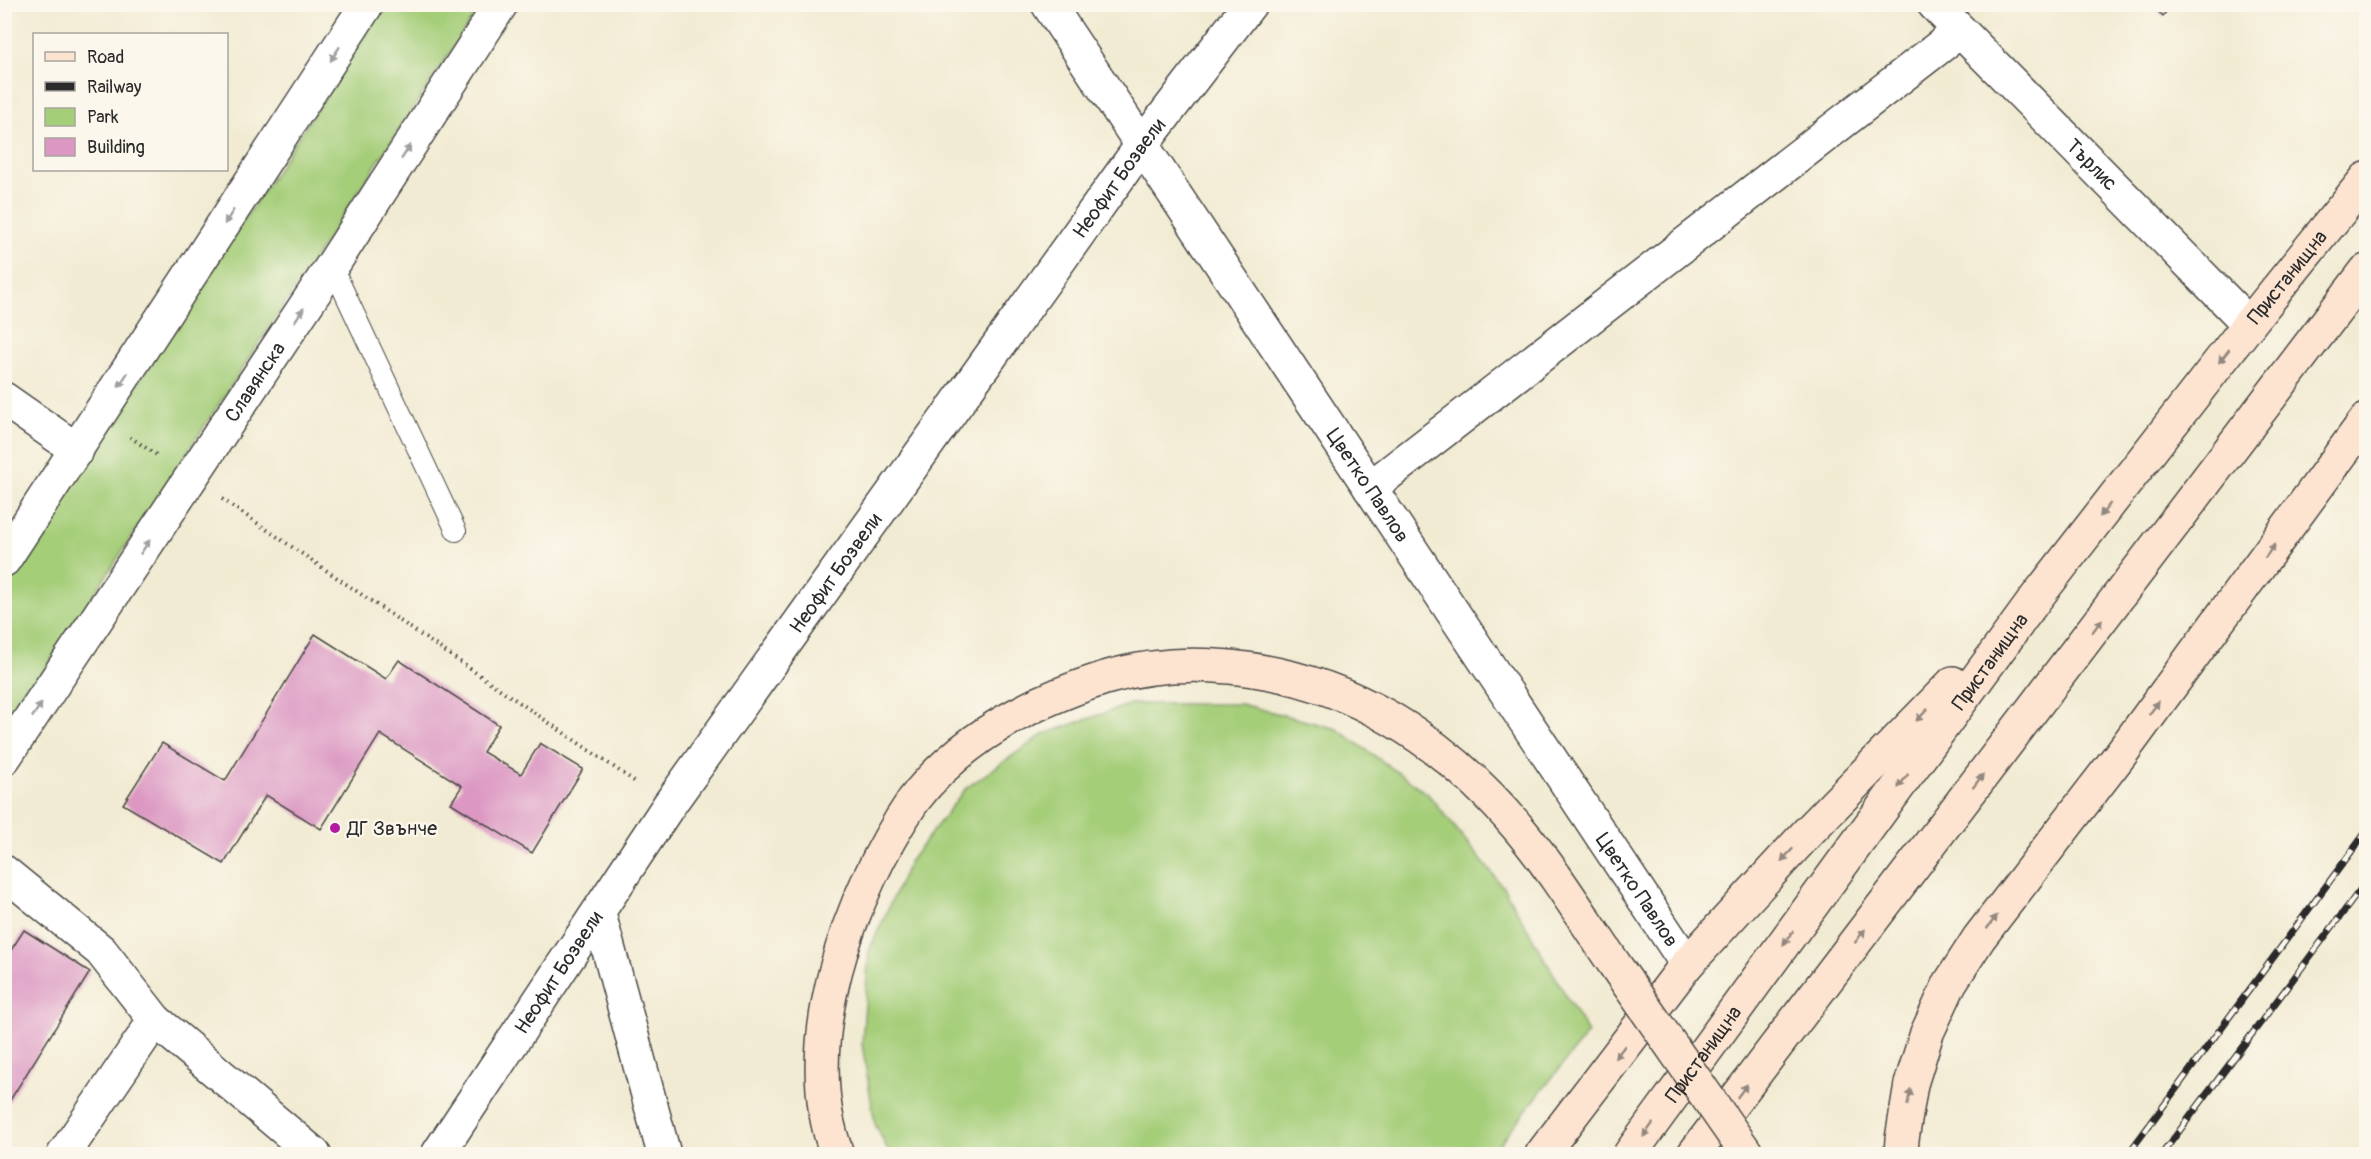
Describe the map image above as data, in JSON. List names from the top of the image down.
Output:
{
  "streets": {
    "main road": ["Пристанищна"],
    "street": [
      "Търлис",
      "Неофит Бозвели",
      "Славянска",
      "Цветко Павлов"
    ]
  },
  "crossings": [
    ["Търлис", "Пристанищна"],
    ["Неофит Бозвели", "Цветко Павлов"]
  ],
  "places": ["ДГ Звънче"],
  "legend": [
    "Road",
    "Railway",
    "Park",
    "Building"
  ]
}
